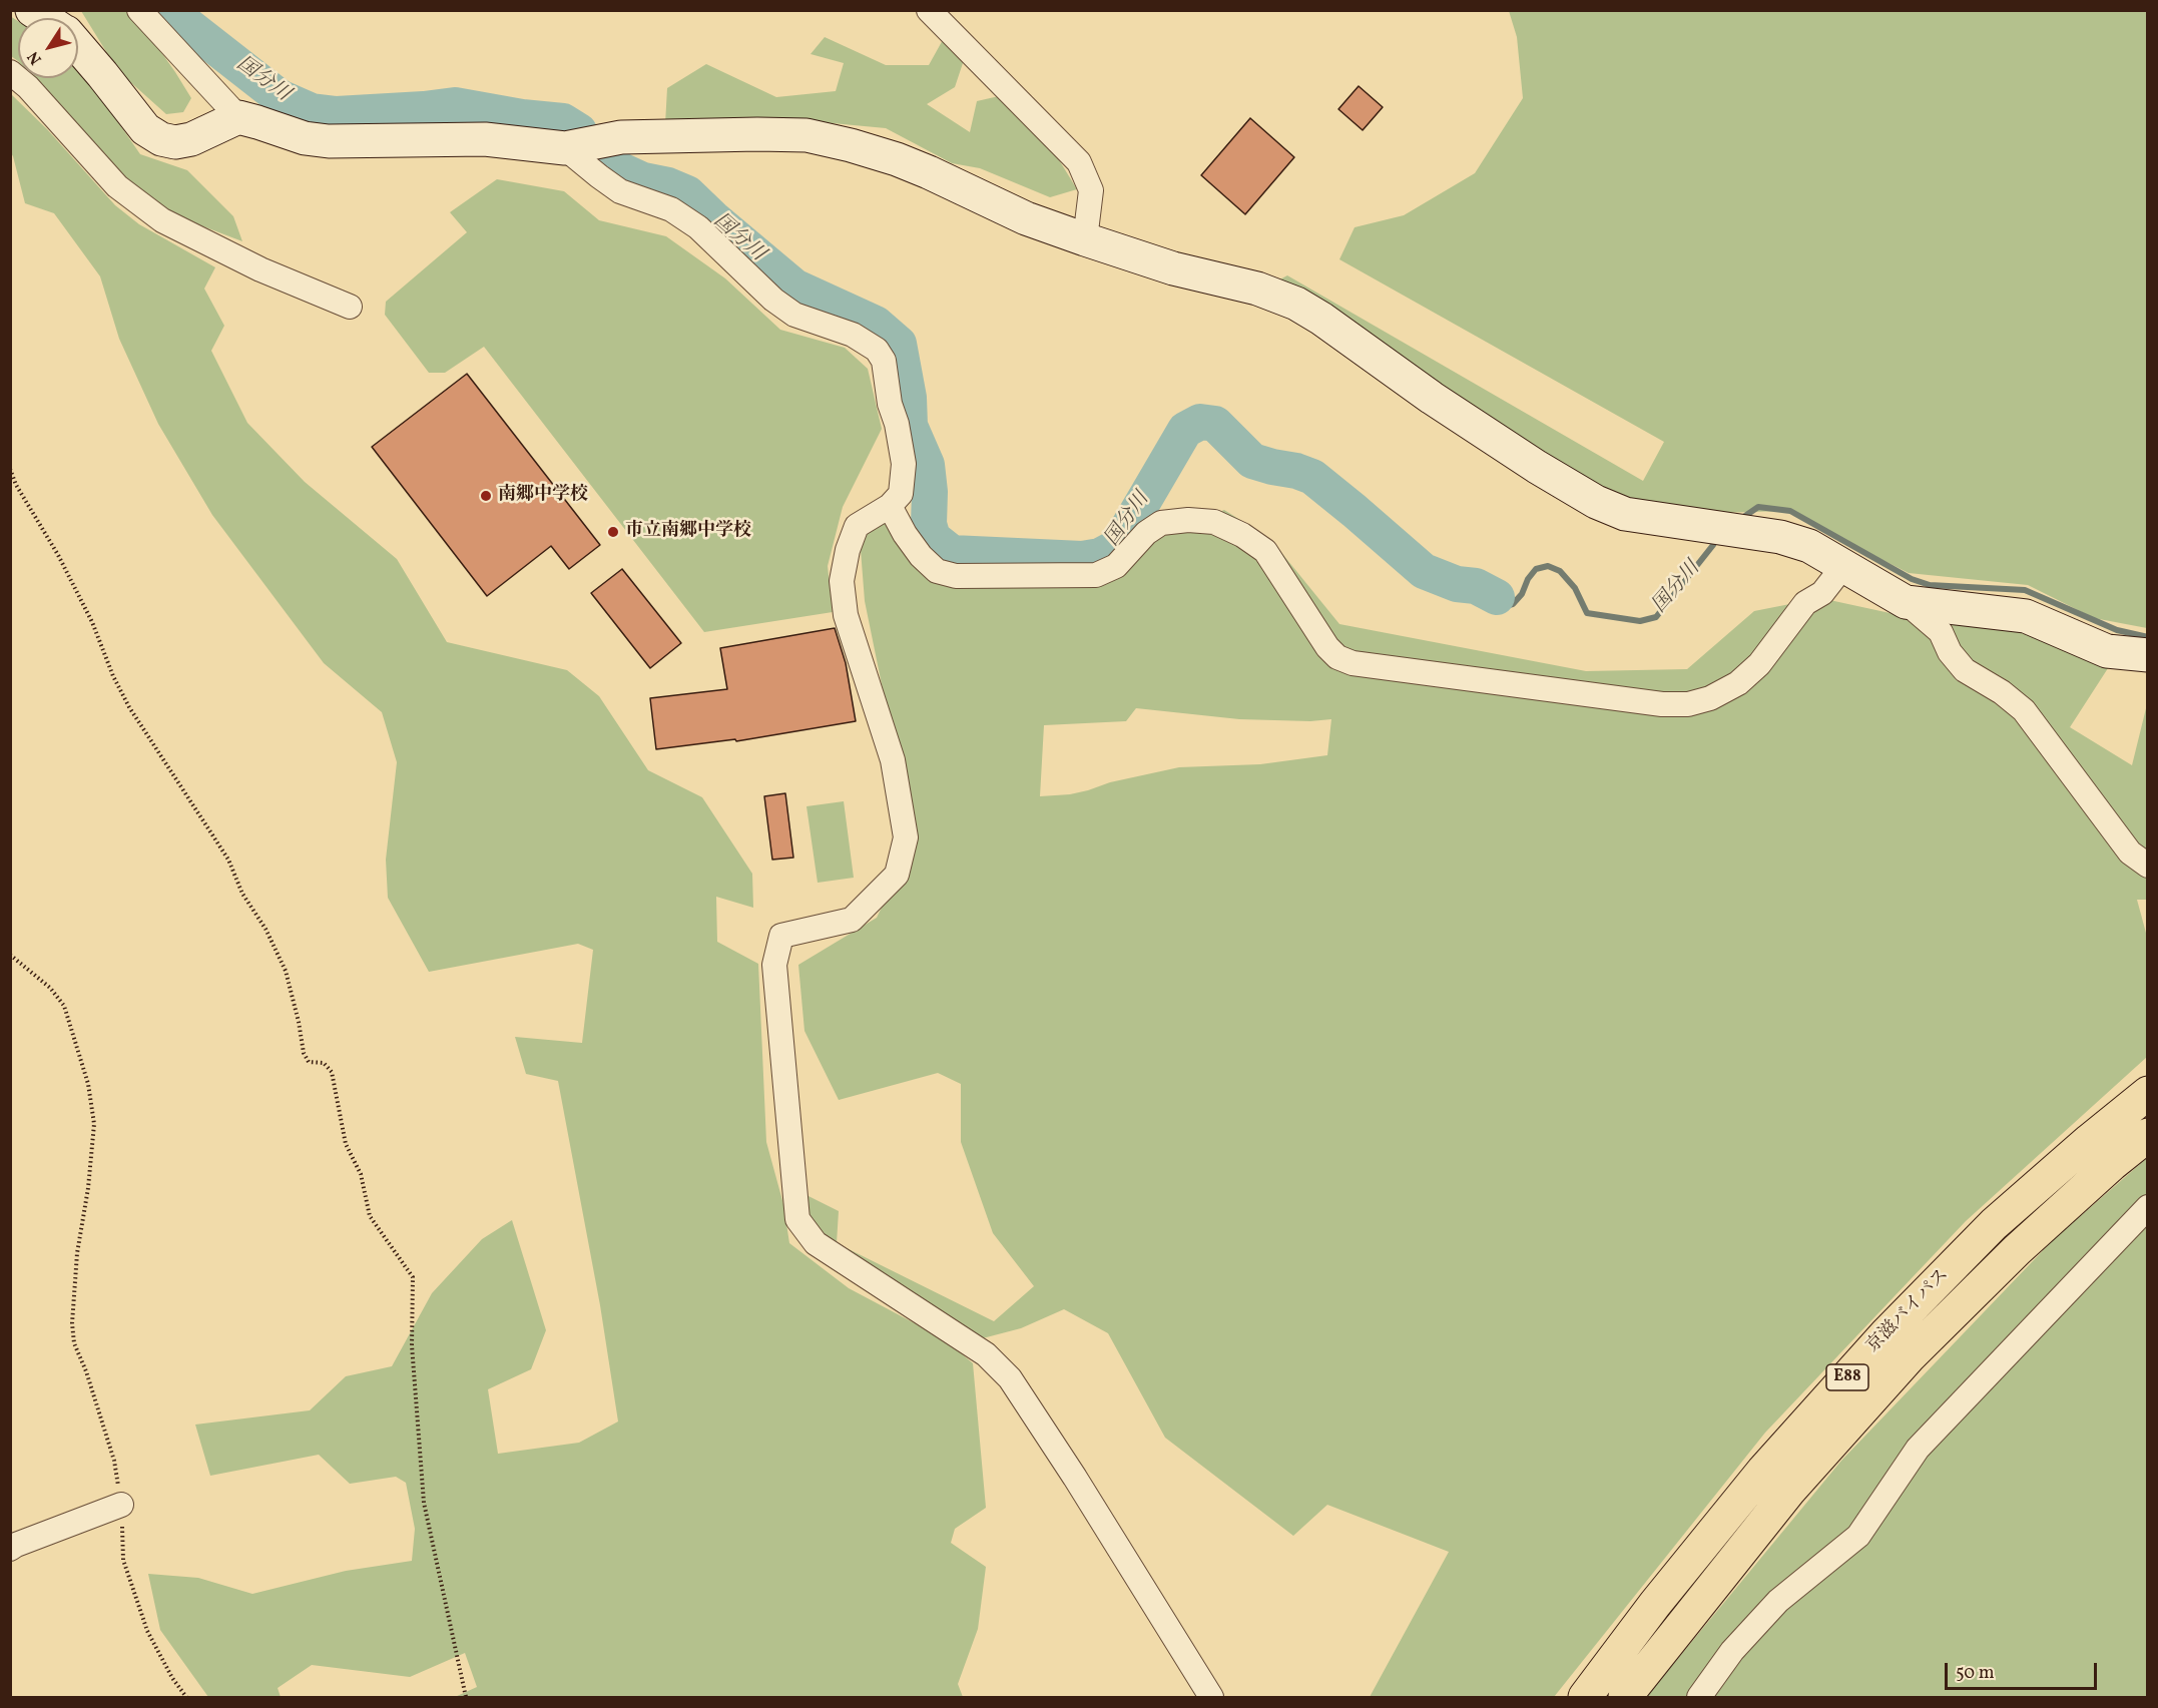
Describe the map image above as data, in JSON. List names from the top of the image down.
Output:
{
  "streets": {
    "highway": ["京滋バイパス", "E88"]
  },
  "water": ["国分川"],
  "places": ["南郷中学校", "市立南郷中学校"],
  "scale_bar": "50 m",
  "north": "bottom left"
}
